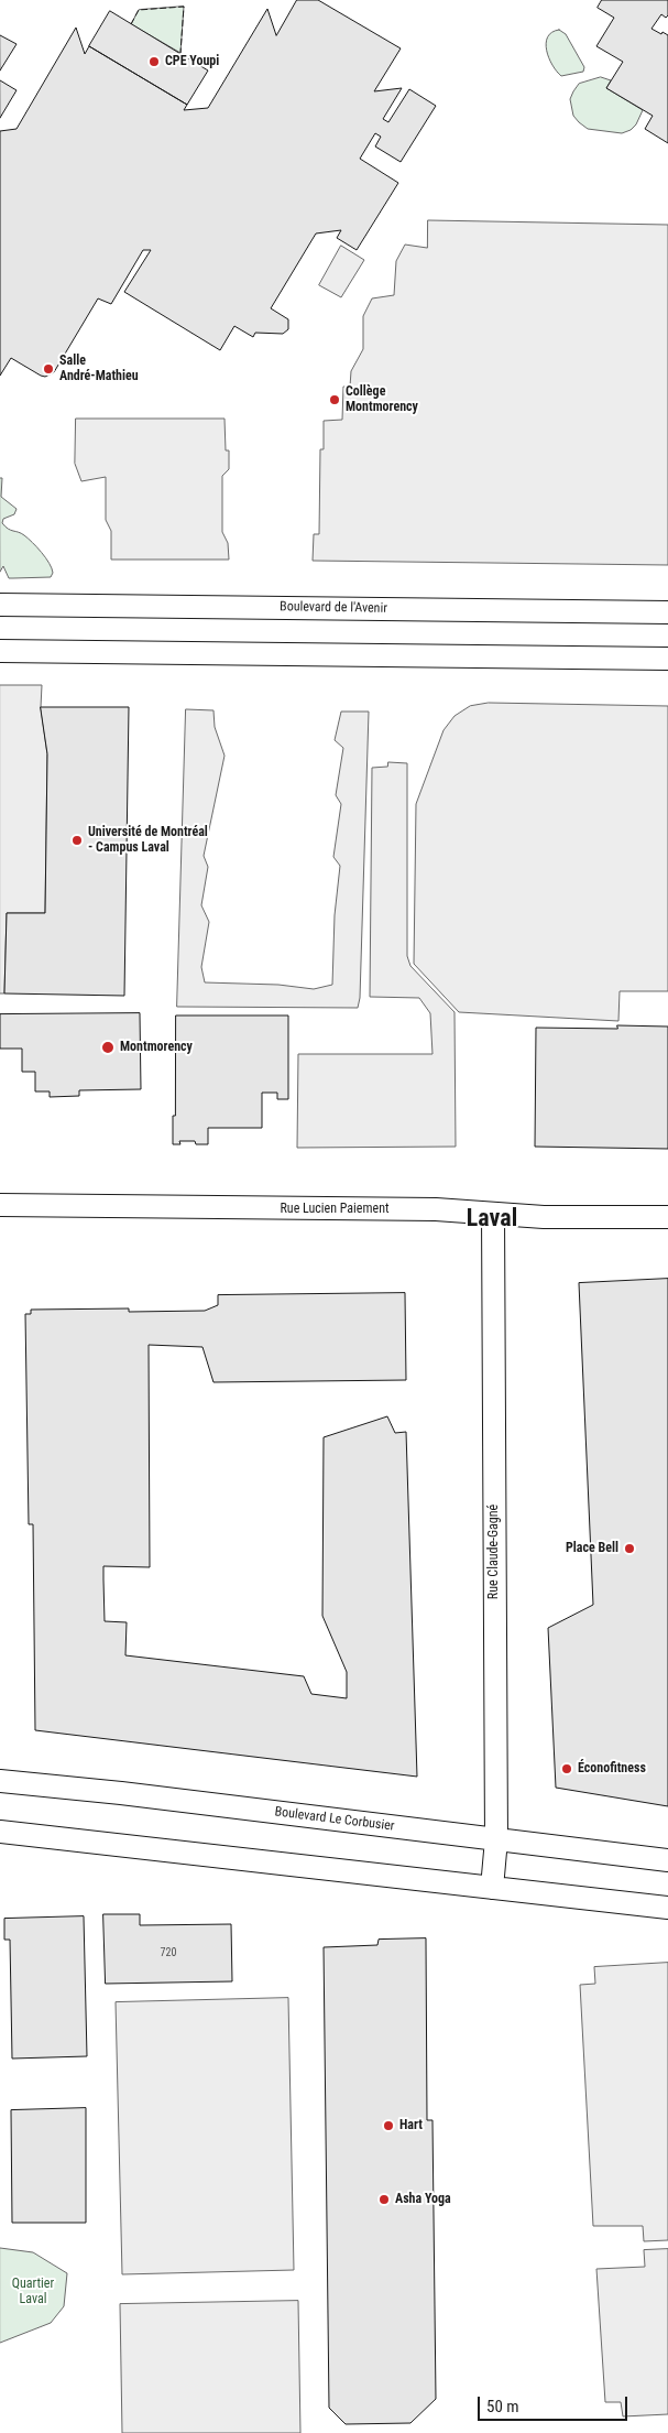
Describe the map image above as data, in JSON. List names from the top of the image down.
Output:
{
  "streets": {
    "street": [
      "Boulevard de l'Avenir",
      "Rue Lucien Paiement",
      "Rue Claude-Gagné",
      "Boulevard Le Corbusier"
    ]
  },
  "crossings": [
    ["Rue Lucien Paiement", "Rue Claude-Gagné"],
    ["Rue Claude-Gagné", "Boulevard Le Corbusier"]
  ],
  "districts": ["Laval"],
  "parks": ["Quartier Laval"],
  "places": [
    "CPE Youpi",
    "Salle André-Mathieu",
    "Collège Montmorency",
    "Université de Montréal - Campus Laval",
    "Montmorency",
    "Place Bell",
    "Éconofitness",
    "Hart",
    "Asha Yoga"
  ],
  "house_numbers": ["720"],
  "scale_bar": "50 m"
}
